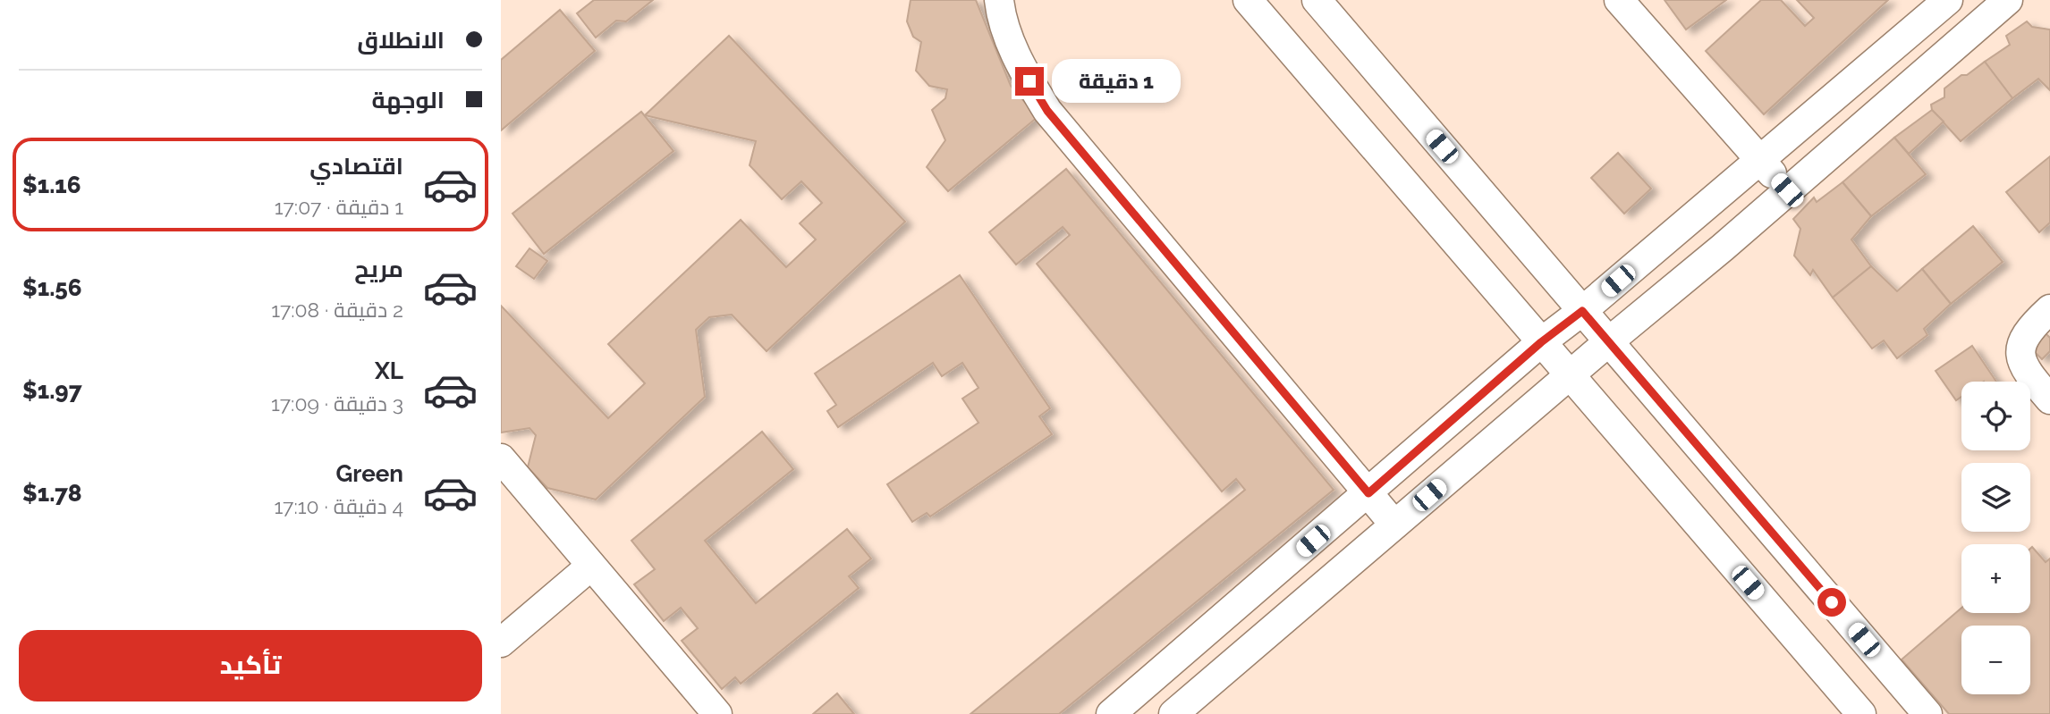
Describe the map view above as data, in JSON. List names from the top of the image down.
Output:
{
  "page": {
    "banner": ["الانطلاق", "الوجهة"],
    "bubble": "1 دقيقة",
    "list": [
      {
        "name": "اقتصادي",
        "note": "1 دقيقة · 17:07",
        "value": "$1.16"
      },
      {
        "name": "مريح",
        "note": "2 دقيقة · 17:08",
        "value": "$1.56"
      },
      {
        "name": "XL",
        "note": "3 دقيقة · 17:09",
        "value": "$1.97"
      },
      {
        "name": "Green",
        "note": "4 دقيقة · 17:10",
        "value": "$1.78"
      }
    ],
    "map_buttons": ["+", "−"],
    "buttons": "تأكيد"
  }
}
